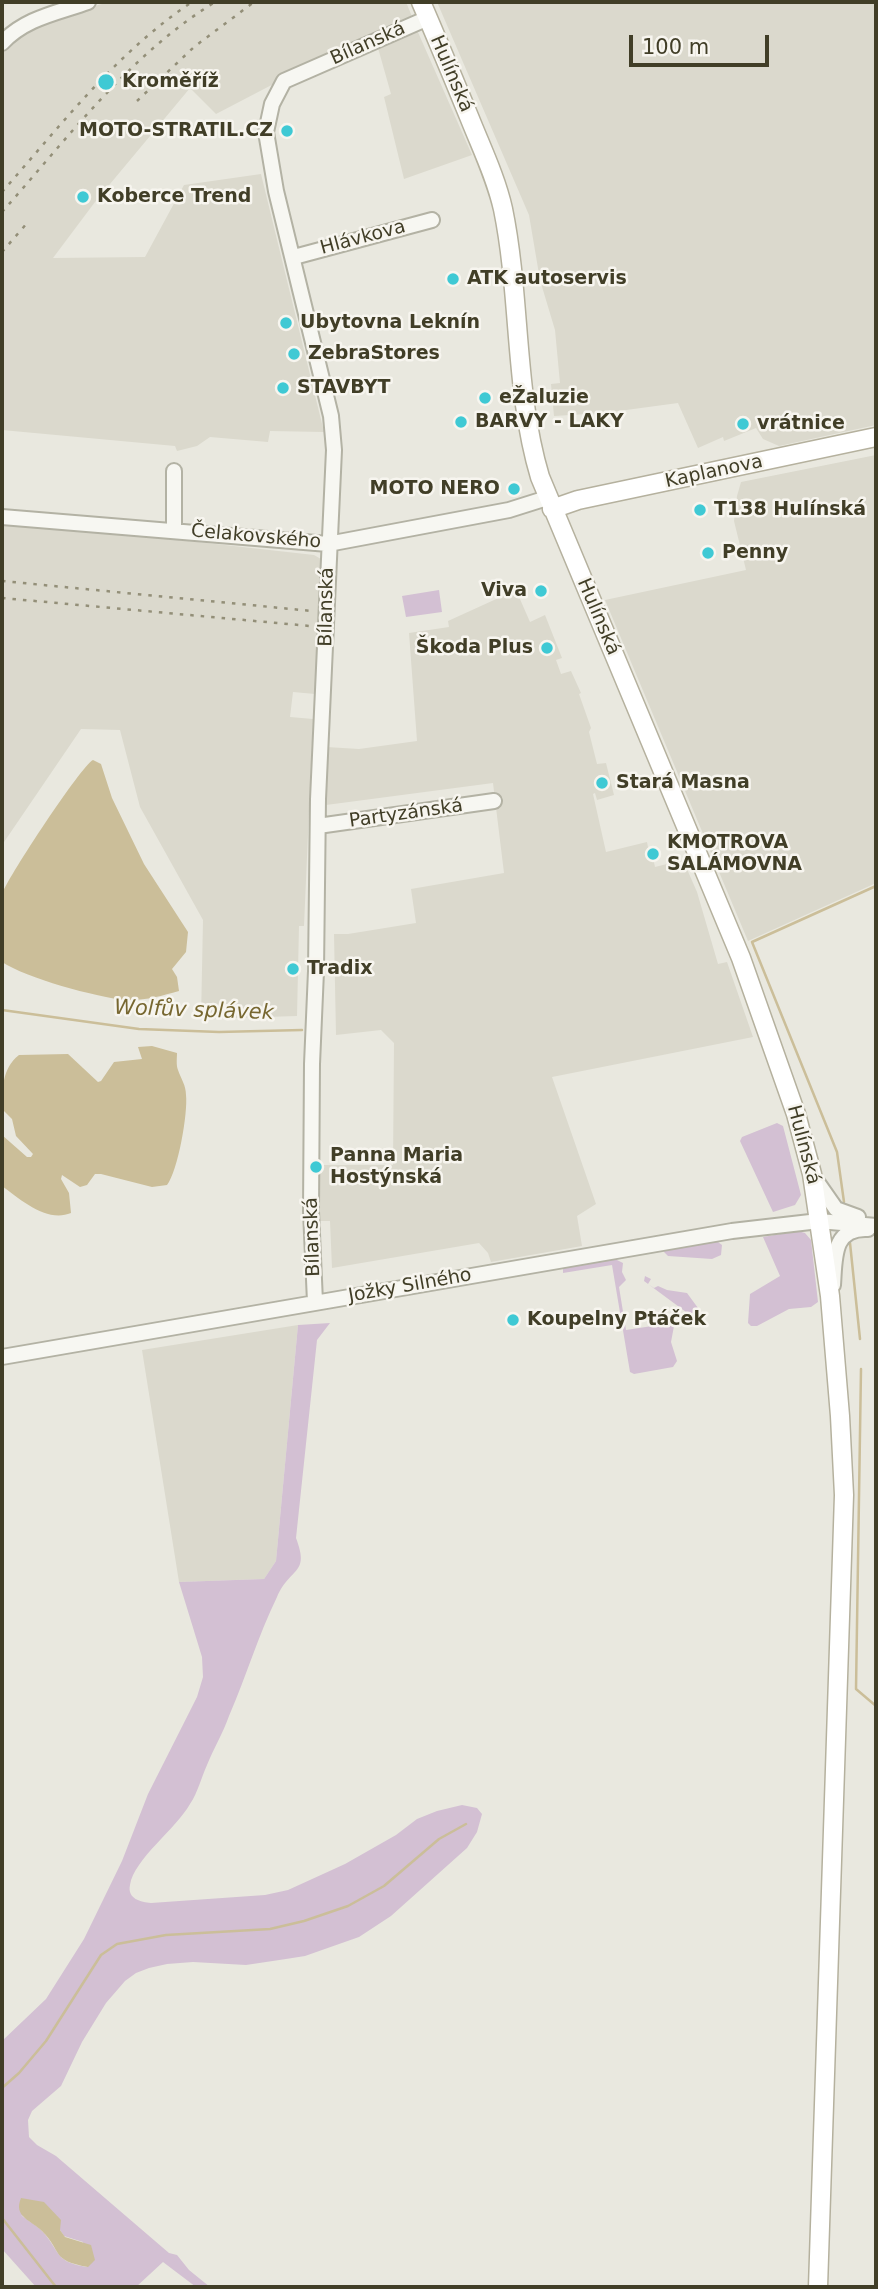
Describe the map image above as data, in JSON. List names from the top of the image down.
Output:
{
  "streets": {
    "main road": ["Hulínská", "Kaplanova"],
    "street": [
      "Bílanská",
      "Hlávkova",
      "Čelakovského",
      "Partyzánská",
      "Jožky Silného"
    ]
  },
  "crossings": [
    ["Bílanská", "Hulínská"],
    ["Bílanská", "Hlávkova"],
    ["Bílanská", "Čelakovského"],
    ["Bílanská", "Partyzánská"],
    ["Bílanská", "Jožky Silného"],
    ["Hulínská", "Kaplanova"],
    ["Hulínská", "Čelakovského"],
    ["Hulínská", "Jožky Silného"],
    ["Kaplanova", "Čelakovského"]
  ],
  "water": ["Wolfův splávek"],
  "places": [
    "Kroměříž",
    "MOTO-STRATIL.CZ",
    "Koberce Trend",
    "ATK autoservis",
    "Ubytovna Leknín",
    "ZebraStores",
    "STAVBYT",
    "eŽaluzie",
    "BARVY - LAKY",
    "vrátnice",
    "MOTO NERO",
    "T138 Hulínská",
    "Penny",
    "Viva",
    "Škoda Plus",
    "Stará Masna",
    "KMOTROVA SALÁMOVNA",
    "Tradix",
    "Panna Maria Hostýnská",
    "Koupelny Ptáček"
  ],
  "scale_bar": "100 m"
}
